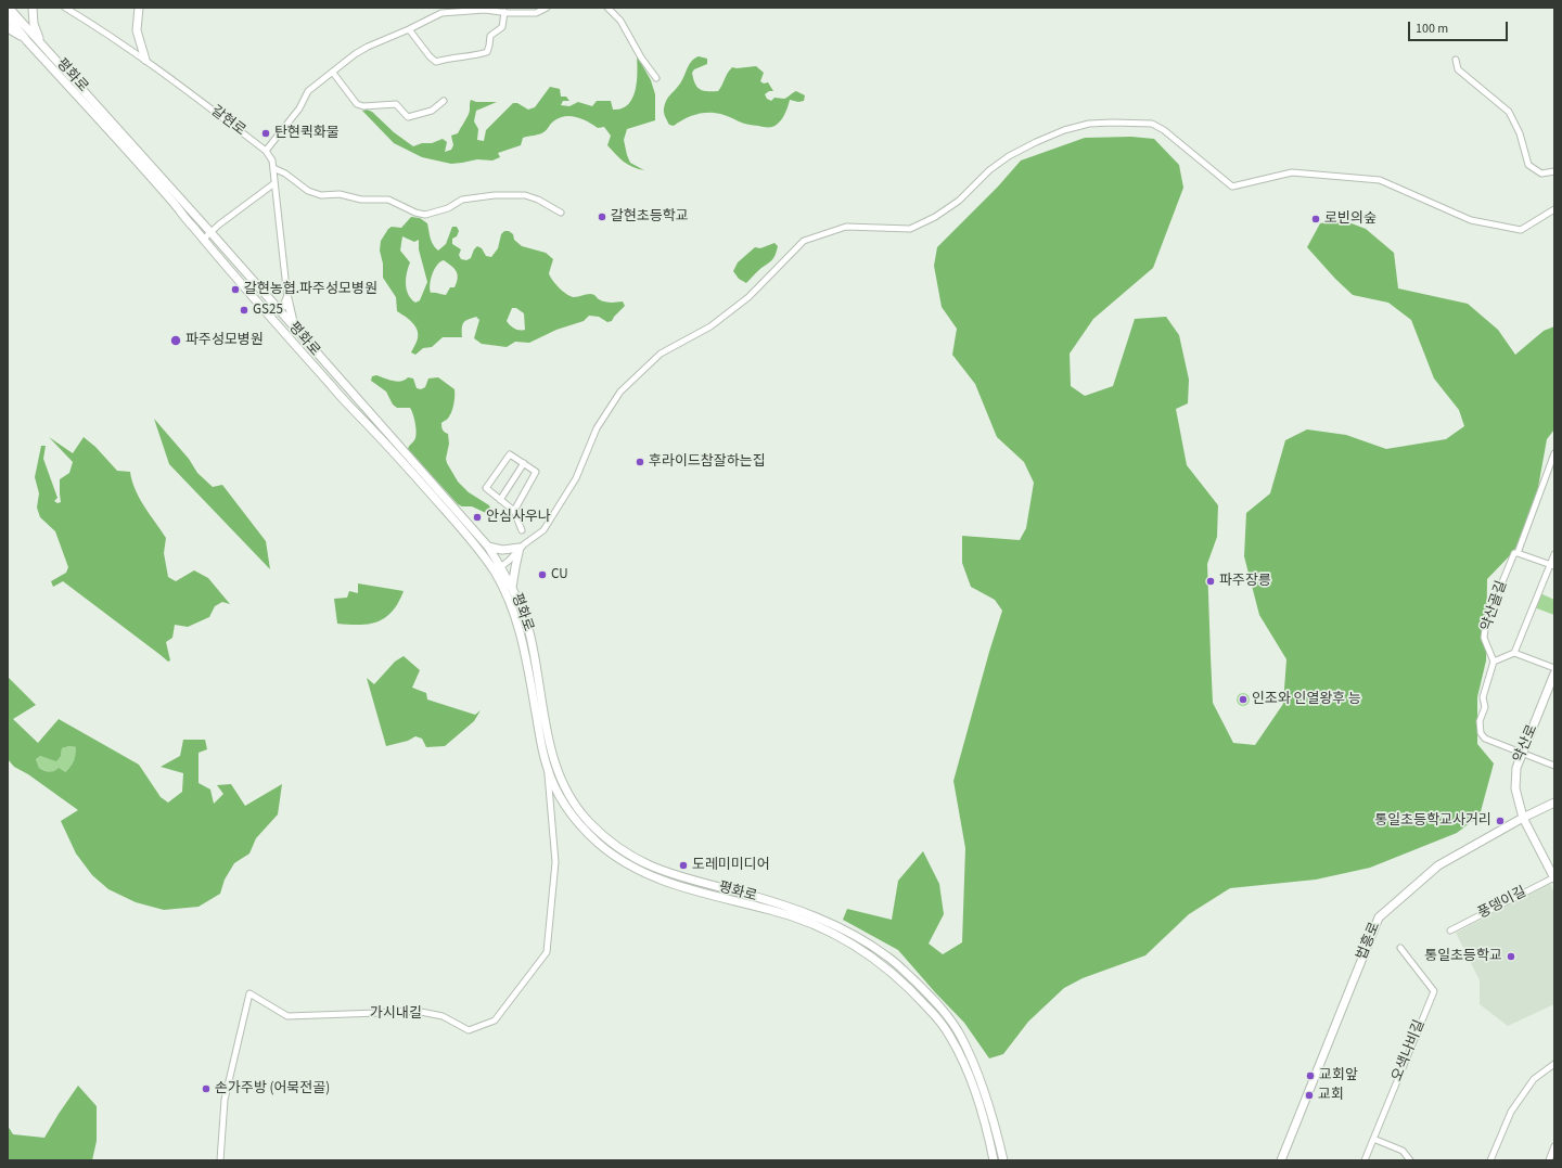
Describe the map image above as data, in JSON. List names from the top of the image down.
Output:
{
  "streets": {
    "main road": ["평화로", "약산로", "법흥로"],
    "street": [
      "갈현로",
      "약산골길",
      "풍뎅이길",
      "가시내길",
      "오색나비길"
    ]
  },
  "crossings": [
    ["평화로", "가시내길"],
    ["약산로", "풍뎅이길"],
    ["약산로", "법흥로"]
  ],
  "places": [
    "탄현퀵화물",
    "갈현초등학교",
    "로빈의숲",
    "갈현농협.파주성모병원",
    "GS25",
    "파주성모병원",
    "후라이드참잘하는집",
    "안심사우나",
    "CU",
    "파주장릉",
    "인조와 인열왕후 능",
    "통일초등학교사거리",
    "도레미미디어",
    "통일초등학교",
    "교회앞",
    "손가주방 (어묵전골)",
    "교회"
  ],
  "scale_bar": "100 m"
}
